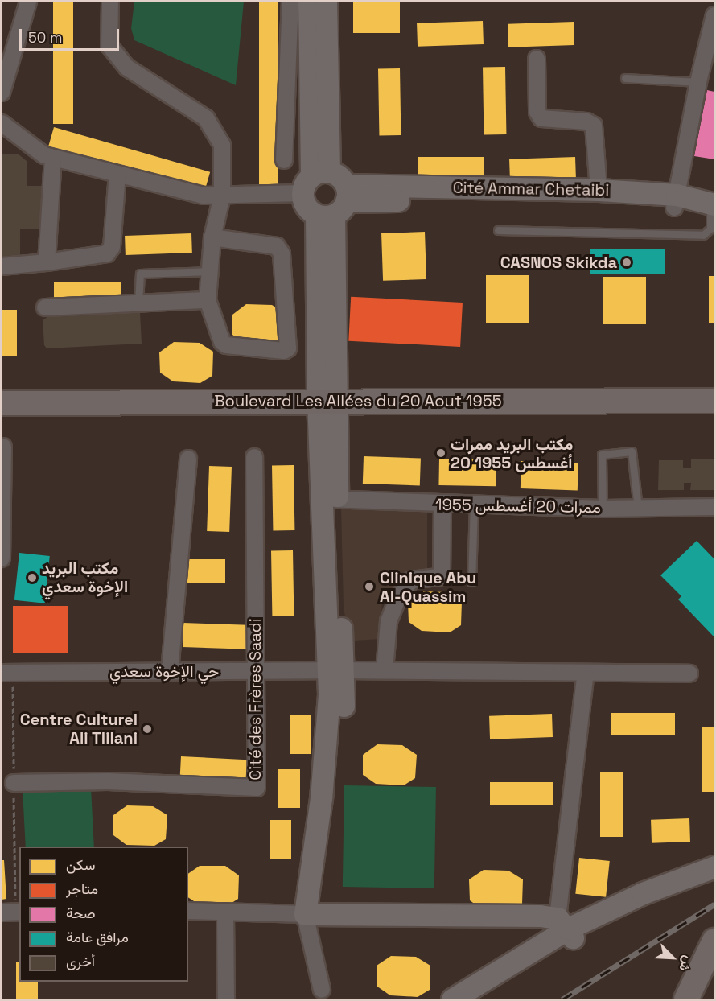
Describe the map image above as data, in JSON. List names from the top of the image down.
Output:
{
  "streets": {
    "main road": ["Cité Ammar Chetaibi", "Boulevard Les Allées du 20 Aout 1955"],
    "street": ["ممرات 20 أغسطس 1955", "حي الإخوة سعدي", "Cité des Frères Saadi"]
  },
  "crossings": [
    ["حي الإخوة سعدي", "Cité des Frères Saadi"]
  ],
  "places": [
    "CASNOS Skikda",
    "مكتب البريد ممرات 20 أغسطس 1955",
    "مكتب البريد الإخوة سعدي",
    "Clinique Abu Al-Quassim",
    "Centre Culturel Ali Tlilani"
  ],
  "legend": [
    "سكن",
    "متاجر",
    "صحة",
    "مرافق عامة",
    "أخرى"
  ],
  "scale_bar": "50 m",
  "north": "bottom right"
}
